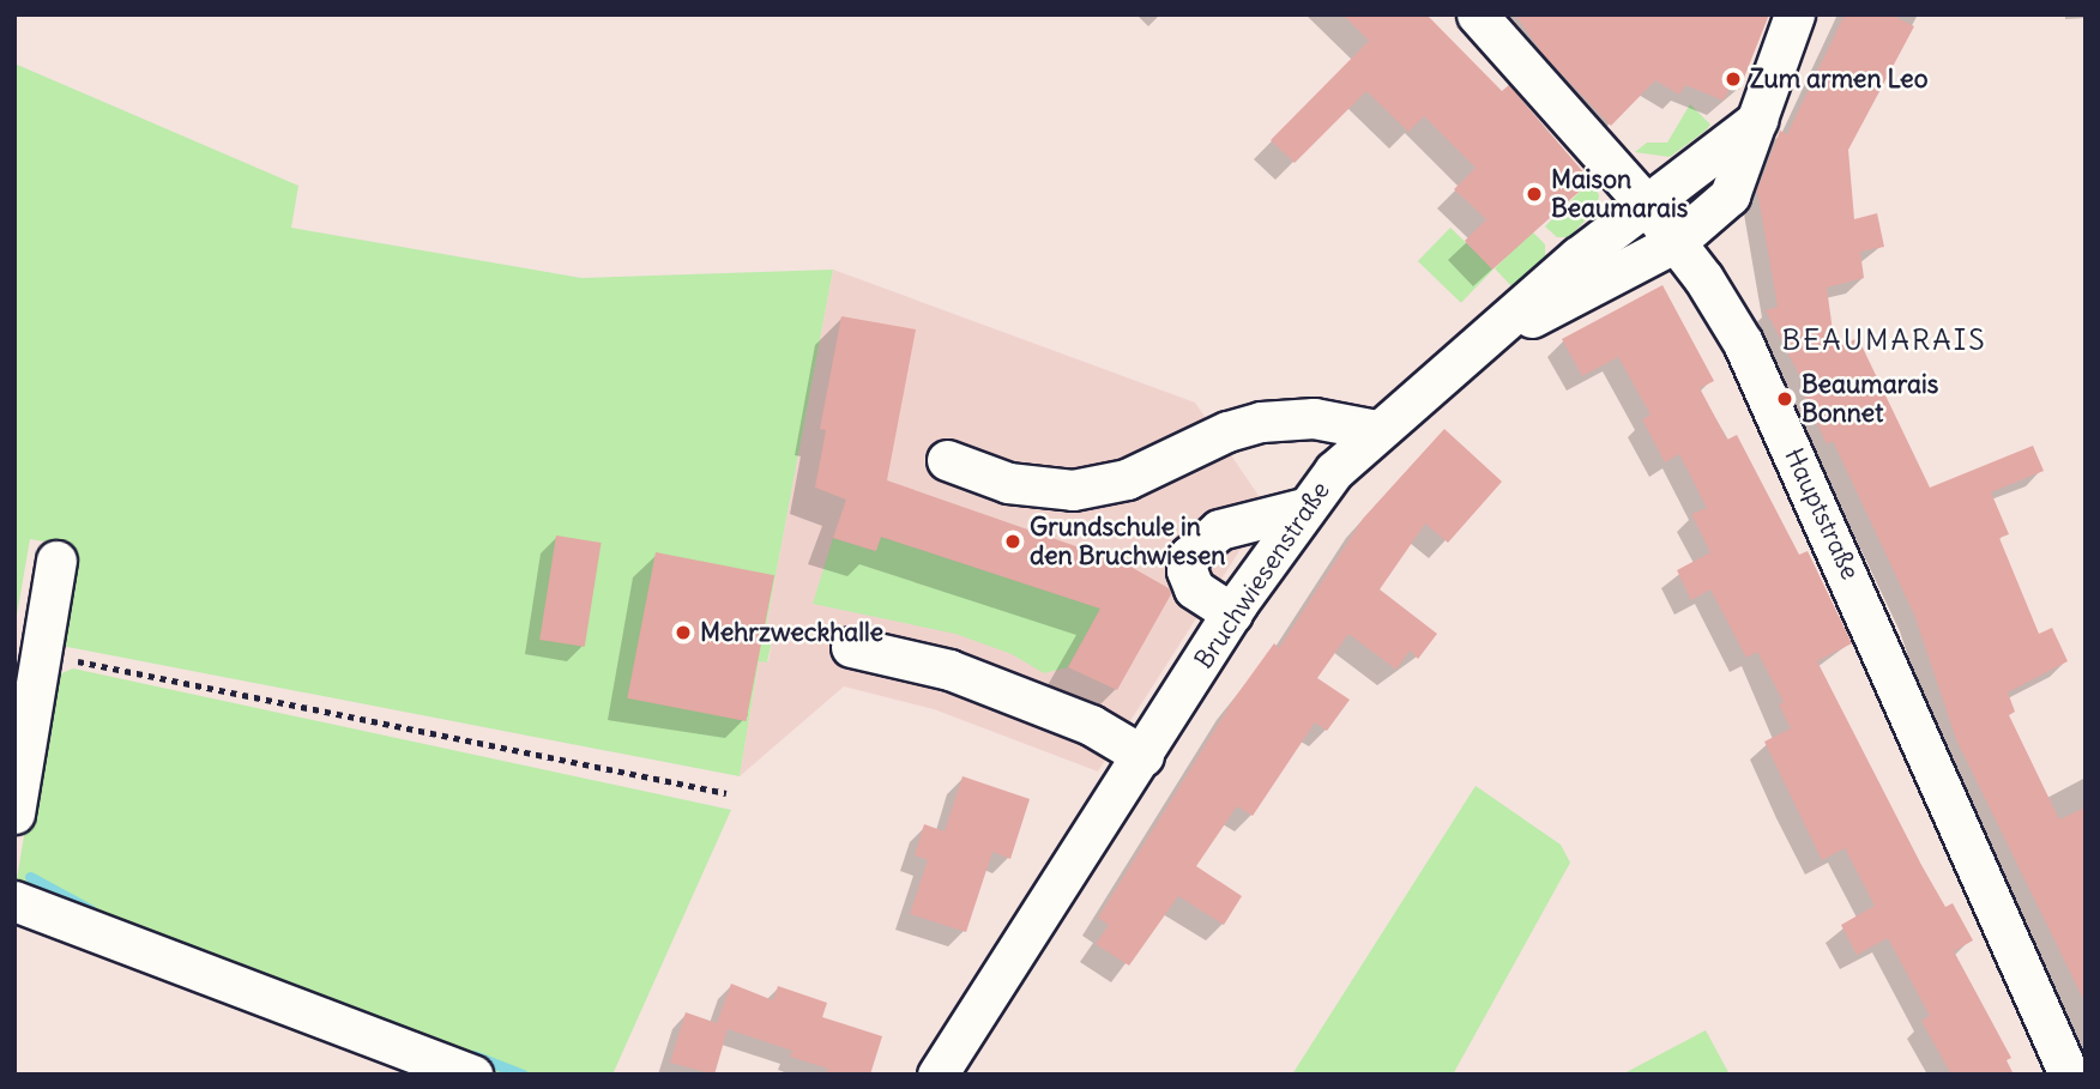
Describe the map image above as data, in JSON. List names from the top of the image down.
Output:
{
  "streets": {
    "street": ["Hauptstraße", "Bruchwiesenstraße"]
  },
  "crossings": [
    ["Hauptstraße", "Bruchwiesenstraße"]
  ],
  "districts": ["BEAUMARAIS"],
  "places": [
    "Zum armen Leo",
    "Maison Beaumarais",
    "Beaumarais Bonnet",
    "Grundschule in den Bruchwiesen",
    "Mehrzweckhalle"
  ]
}
